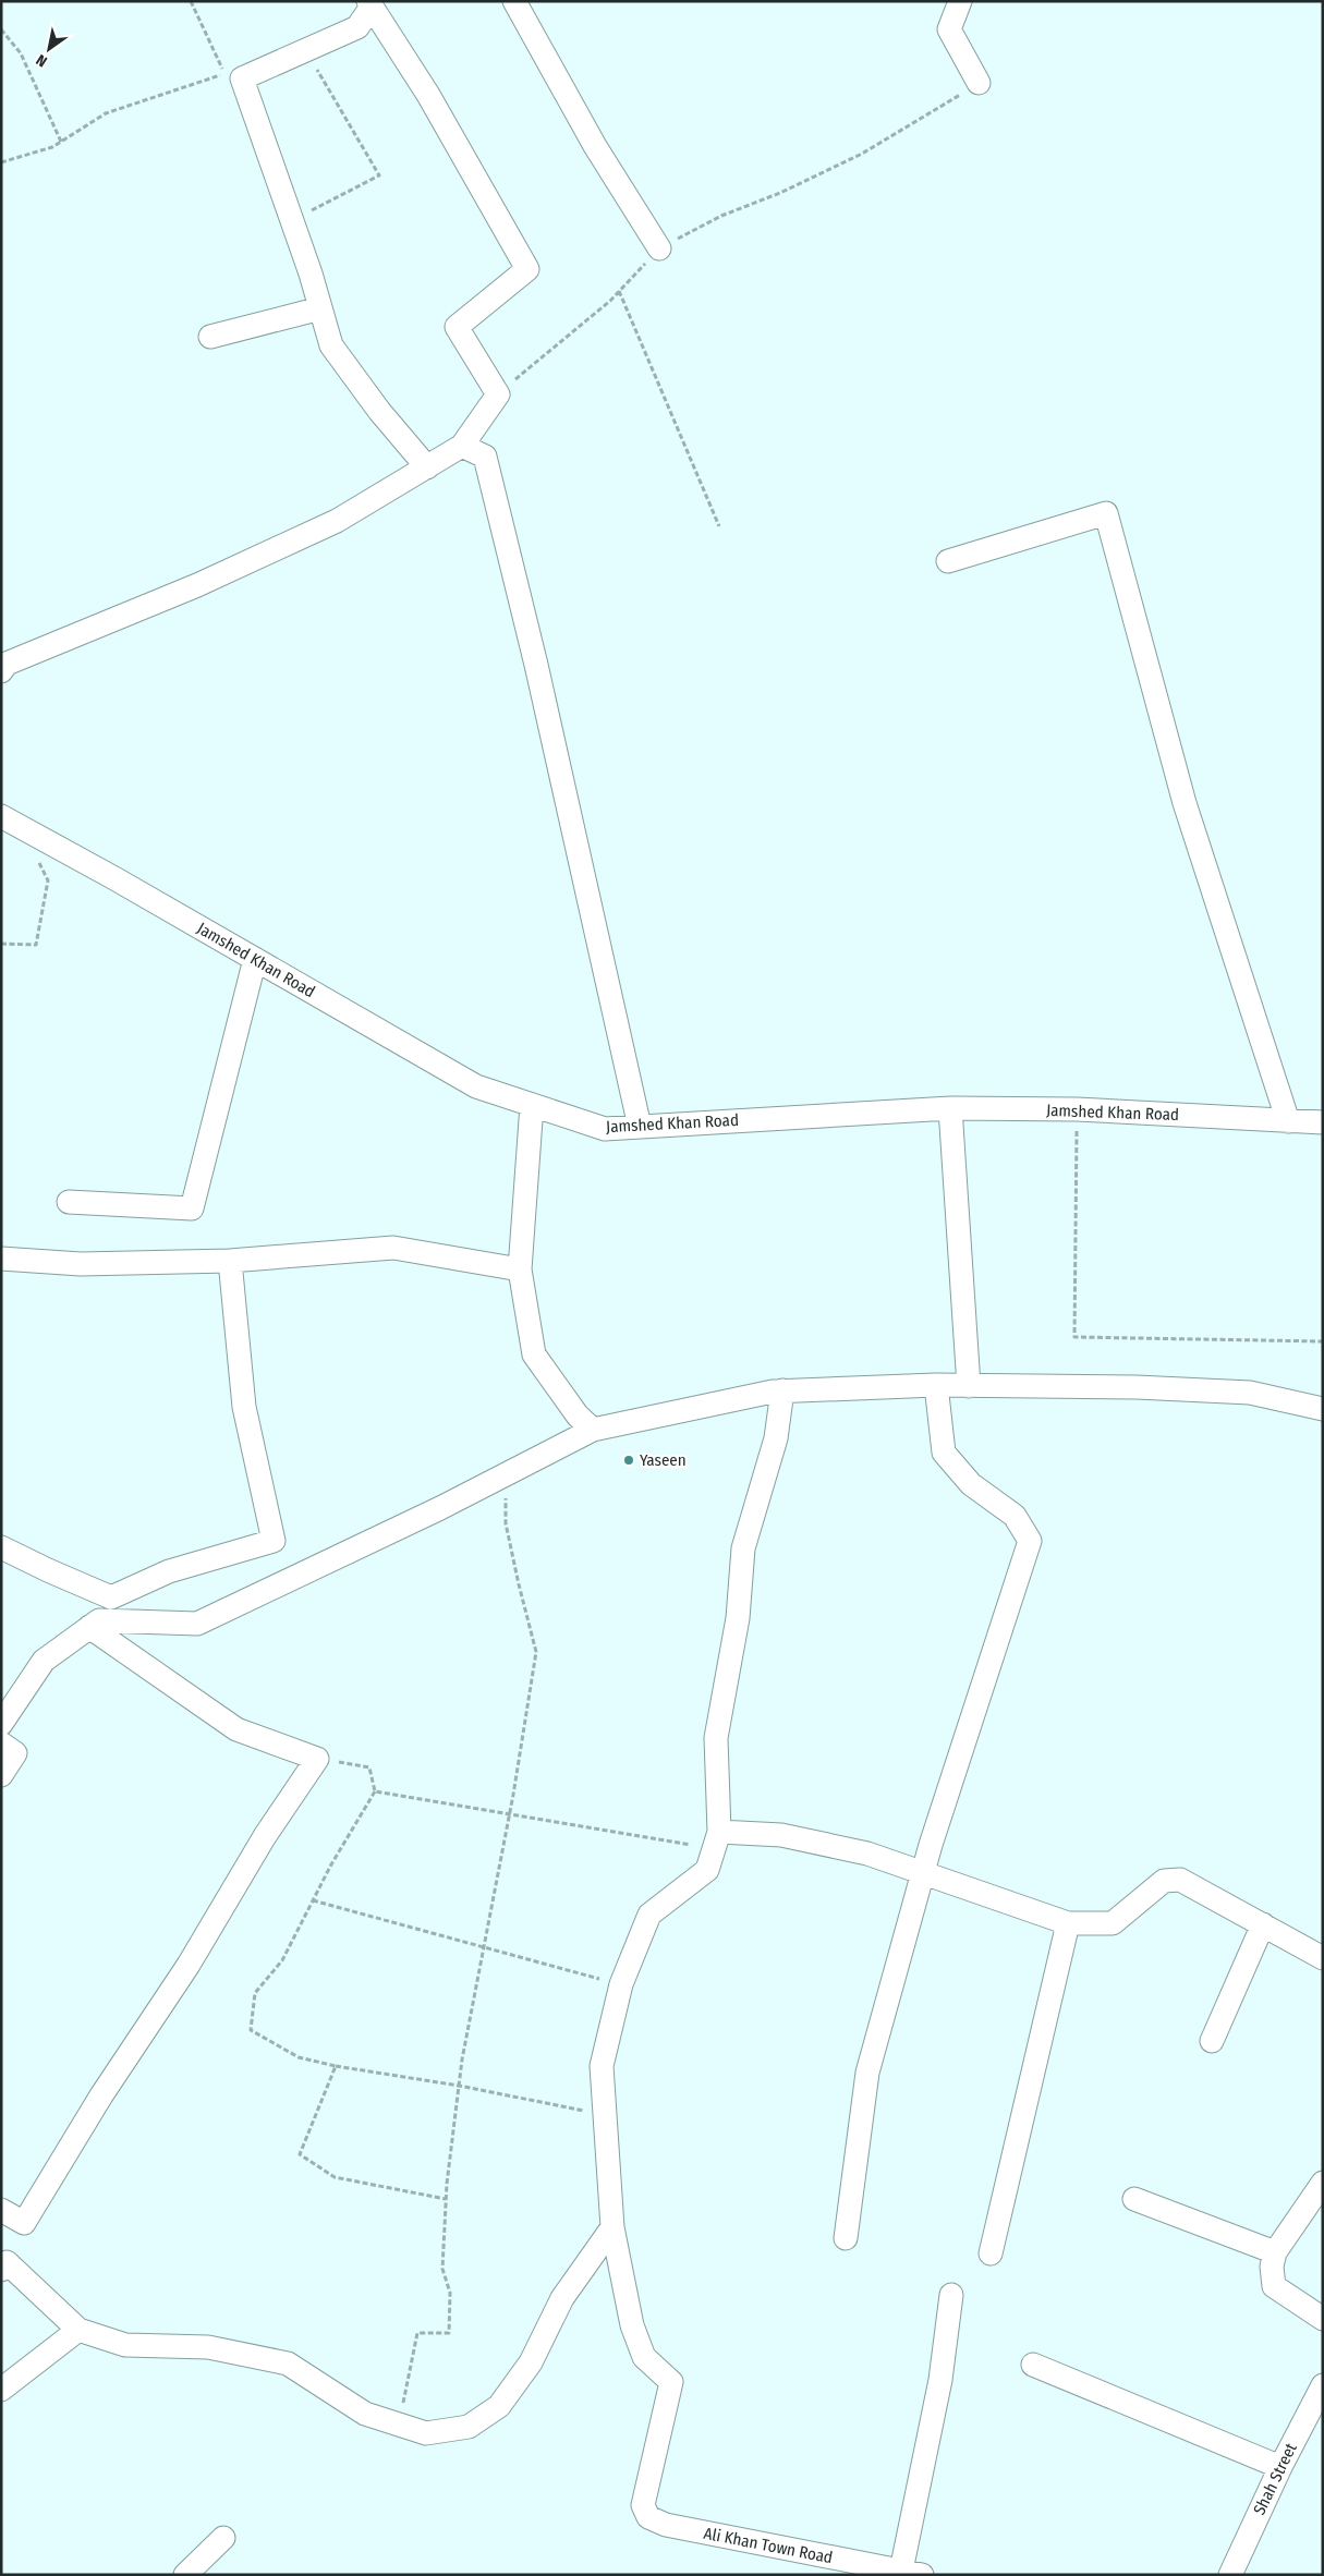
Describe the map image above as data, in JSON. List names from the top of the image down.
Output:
{
  "streets": {
    "street": ["Jamshed Khan Road", "Shah Street", "Ali Khan Town Road"]
  },
  "places": ["Yaseen"],
  "north": "bottom left"
}
